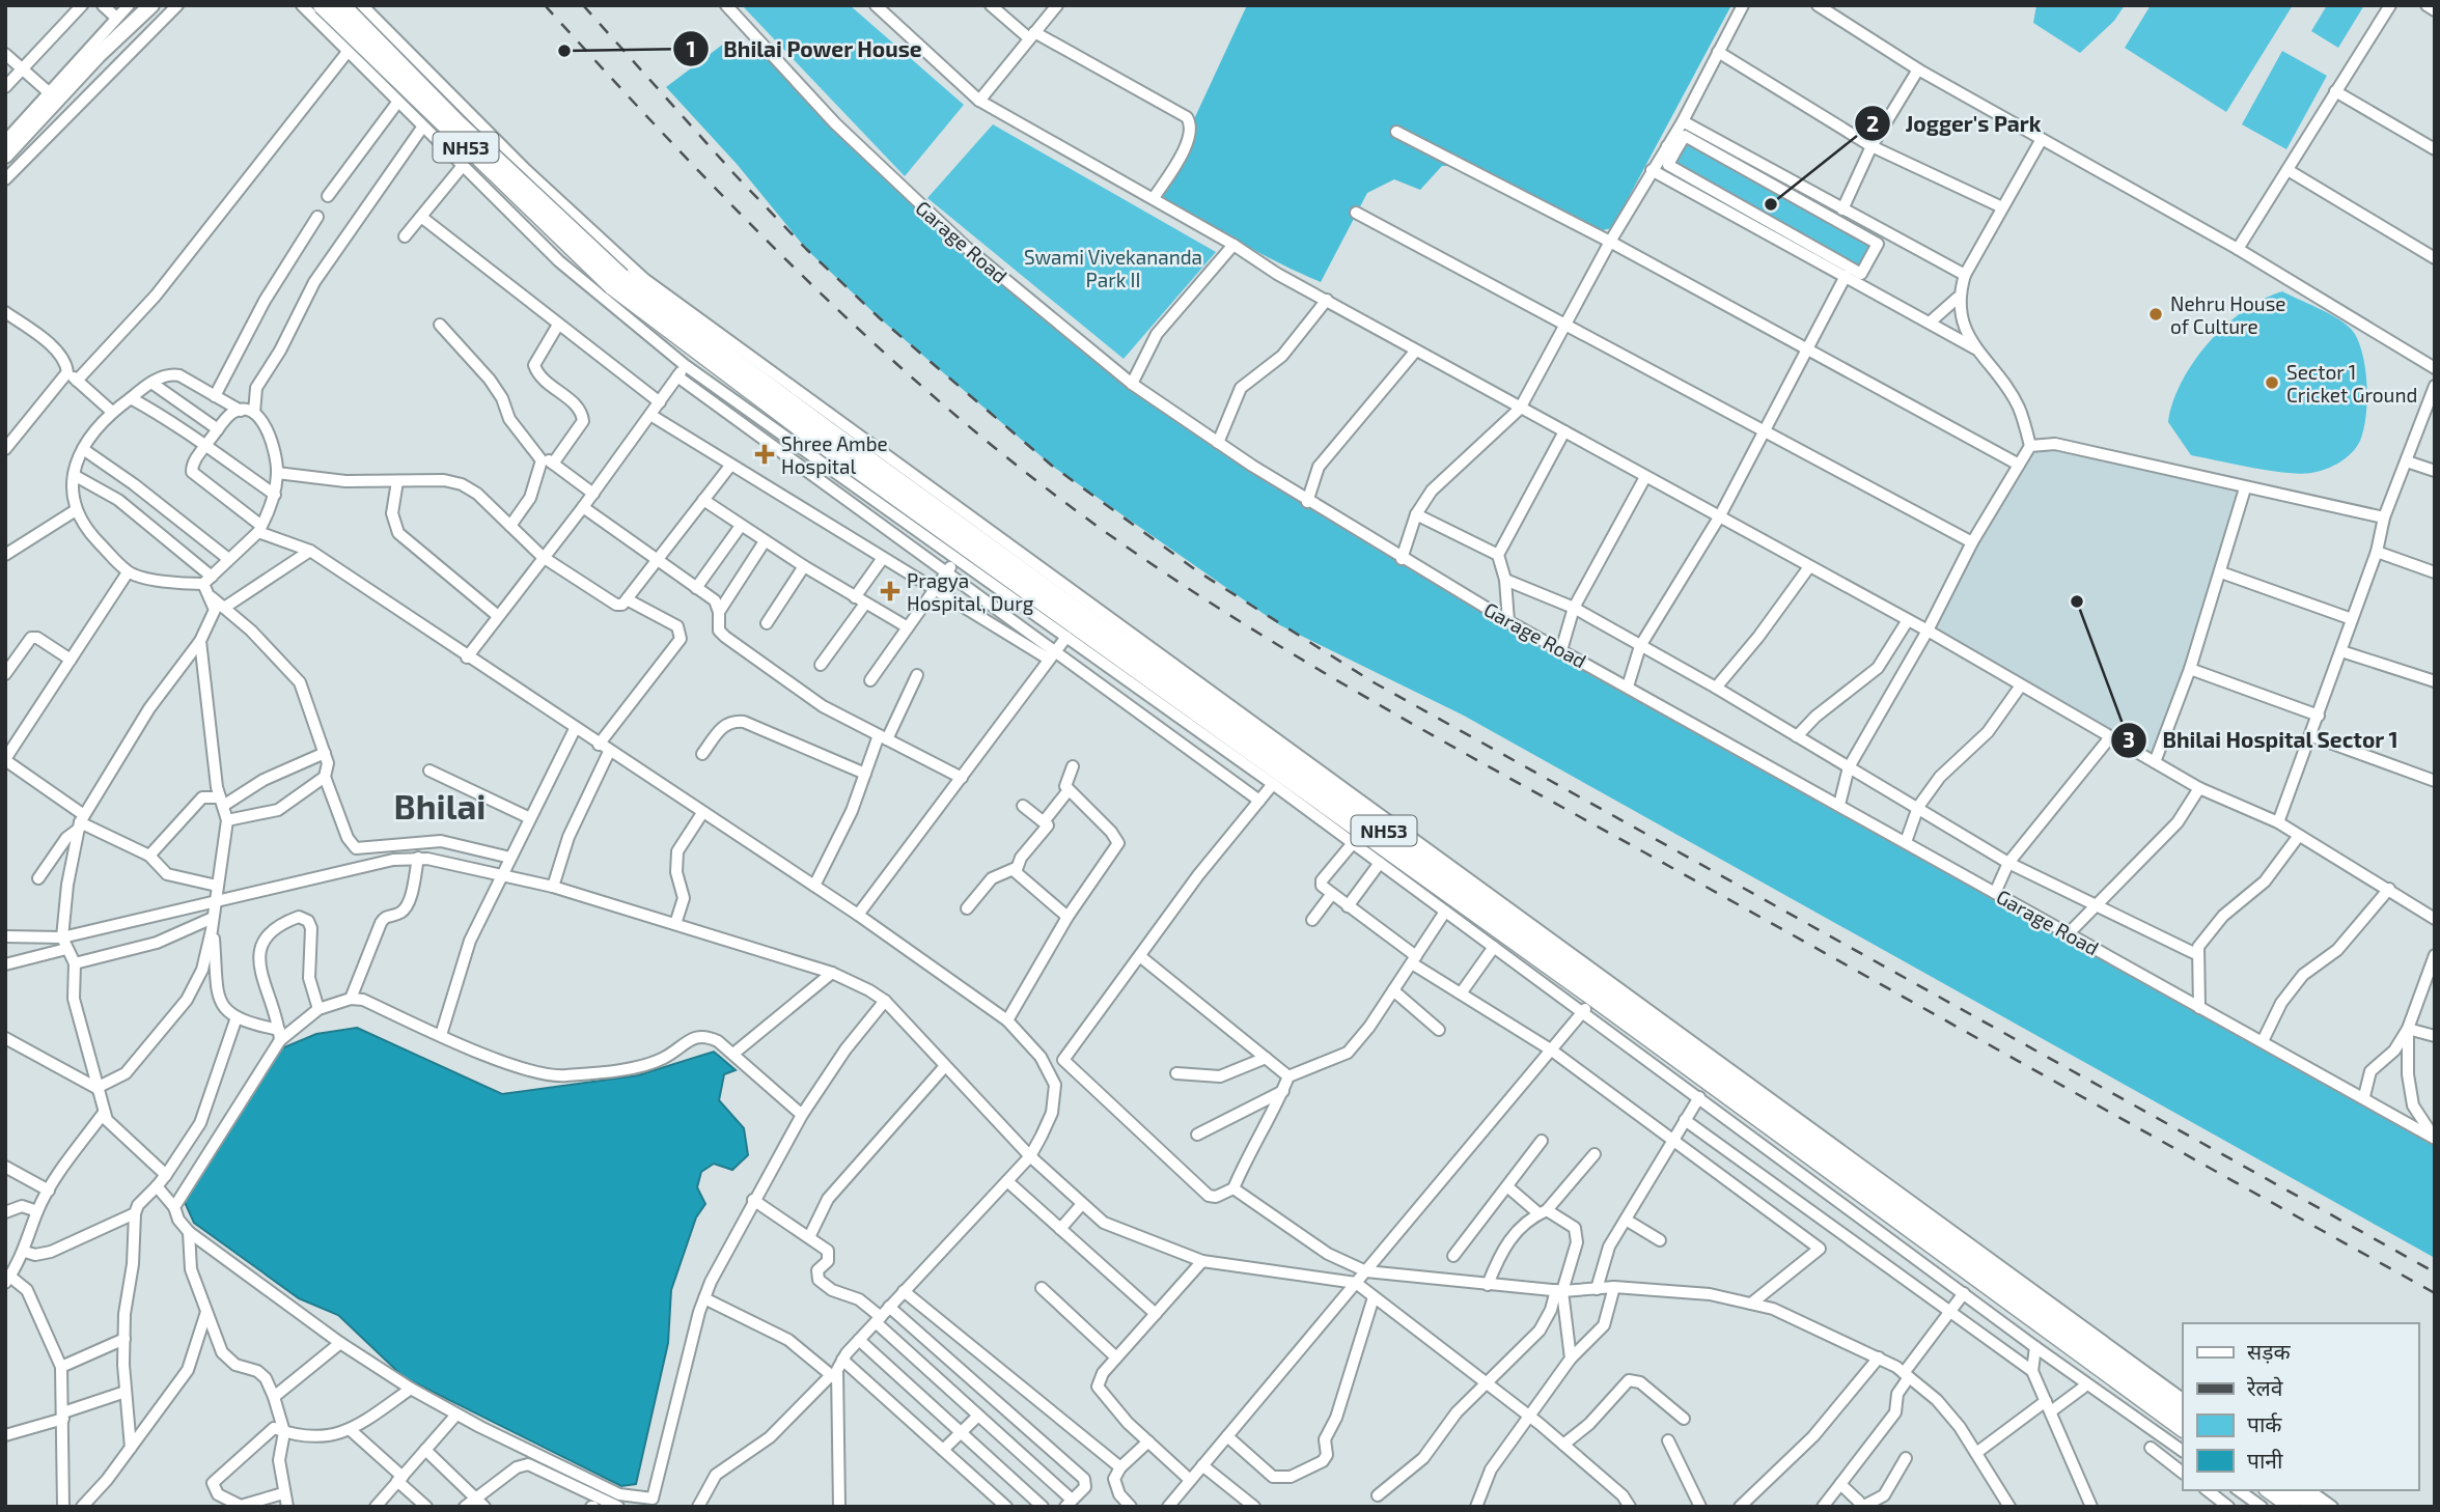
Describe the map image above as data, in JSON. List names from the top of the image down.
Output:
{
  "streets": {
    "highway": ["NH53"],
    "street": ["Garage Road"]
  },
  "districts": ["Bhilai"],
  "parks": ["Swami Vivekananda Park II"],
  "places": {
    "other": [
      "Bhilai Power House",
      "Jogger's Park",
      "Nehru House of Culture",
      "Sector 1 Cricket Ground",
      "Bhilai Hospital Sector 1"
    ],
    "health": ["Shree Ambe Hospital", "Pragya Hospital, Durg"]
  },
  "legend": [
    "सड़क",
    "रेलवे",
    "पार्क",
    "पानी"
  ]
}
